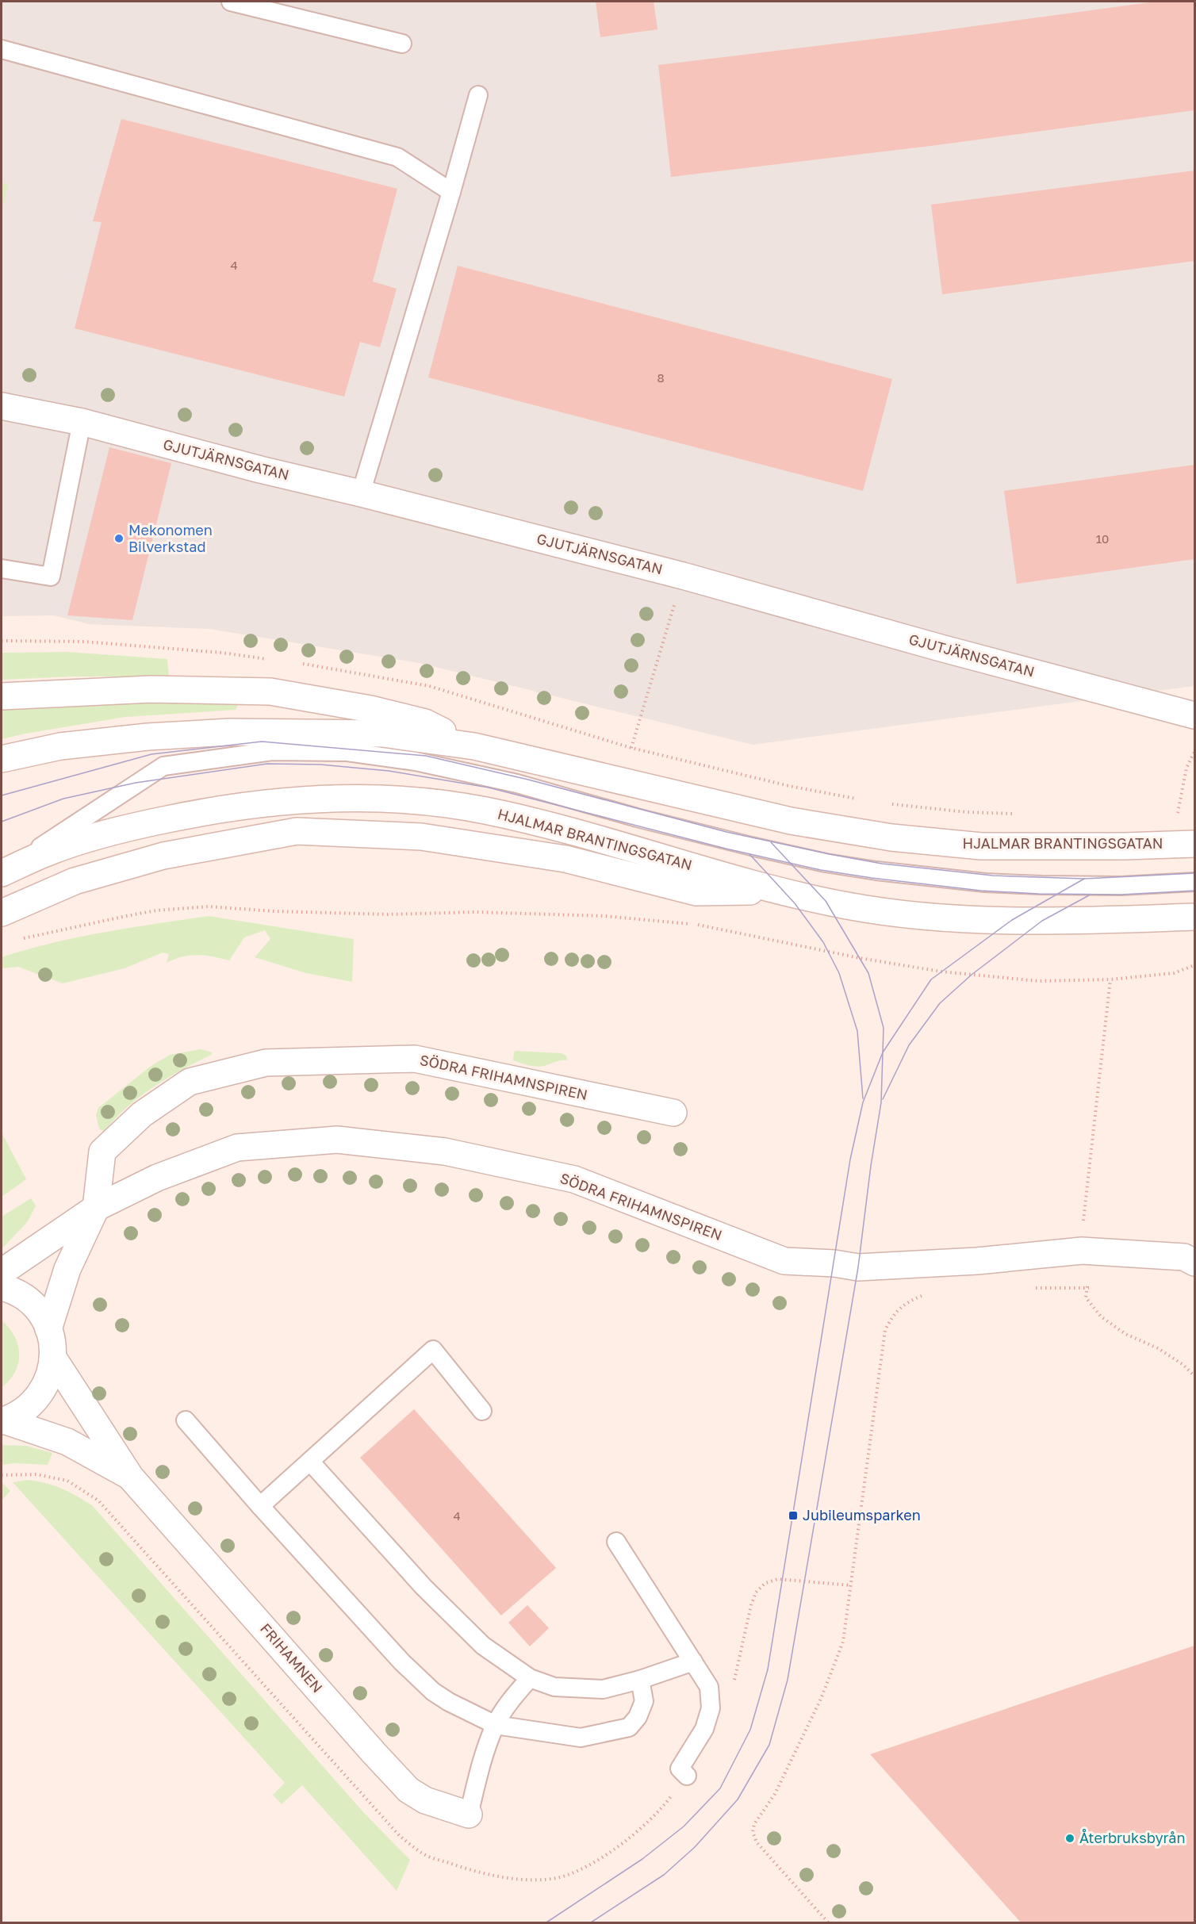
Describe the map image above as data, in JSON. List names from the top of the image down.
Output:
{
  "streets": {
    "street": [
      "GJUTJÄRNSGATAN",
      "HJALMAR BRANTINGSGATAN",
      "SÖDRA FRIHAMNSPIREN",
      "FRIHAMNEN"
    ]
  },
  "places": {
    "other": ["Mekonomen Bilverkstad", "Återbruksbyrån"],
    "transit": ["Jubileumsparken"]
  },
  "house_numbers": [
    "4",
    "8",
    "10",
    "4"
  ]
}
